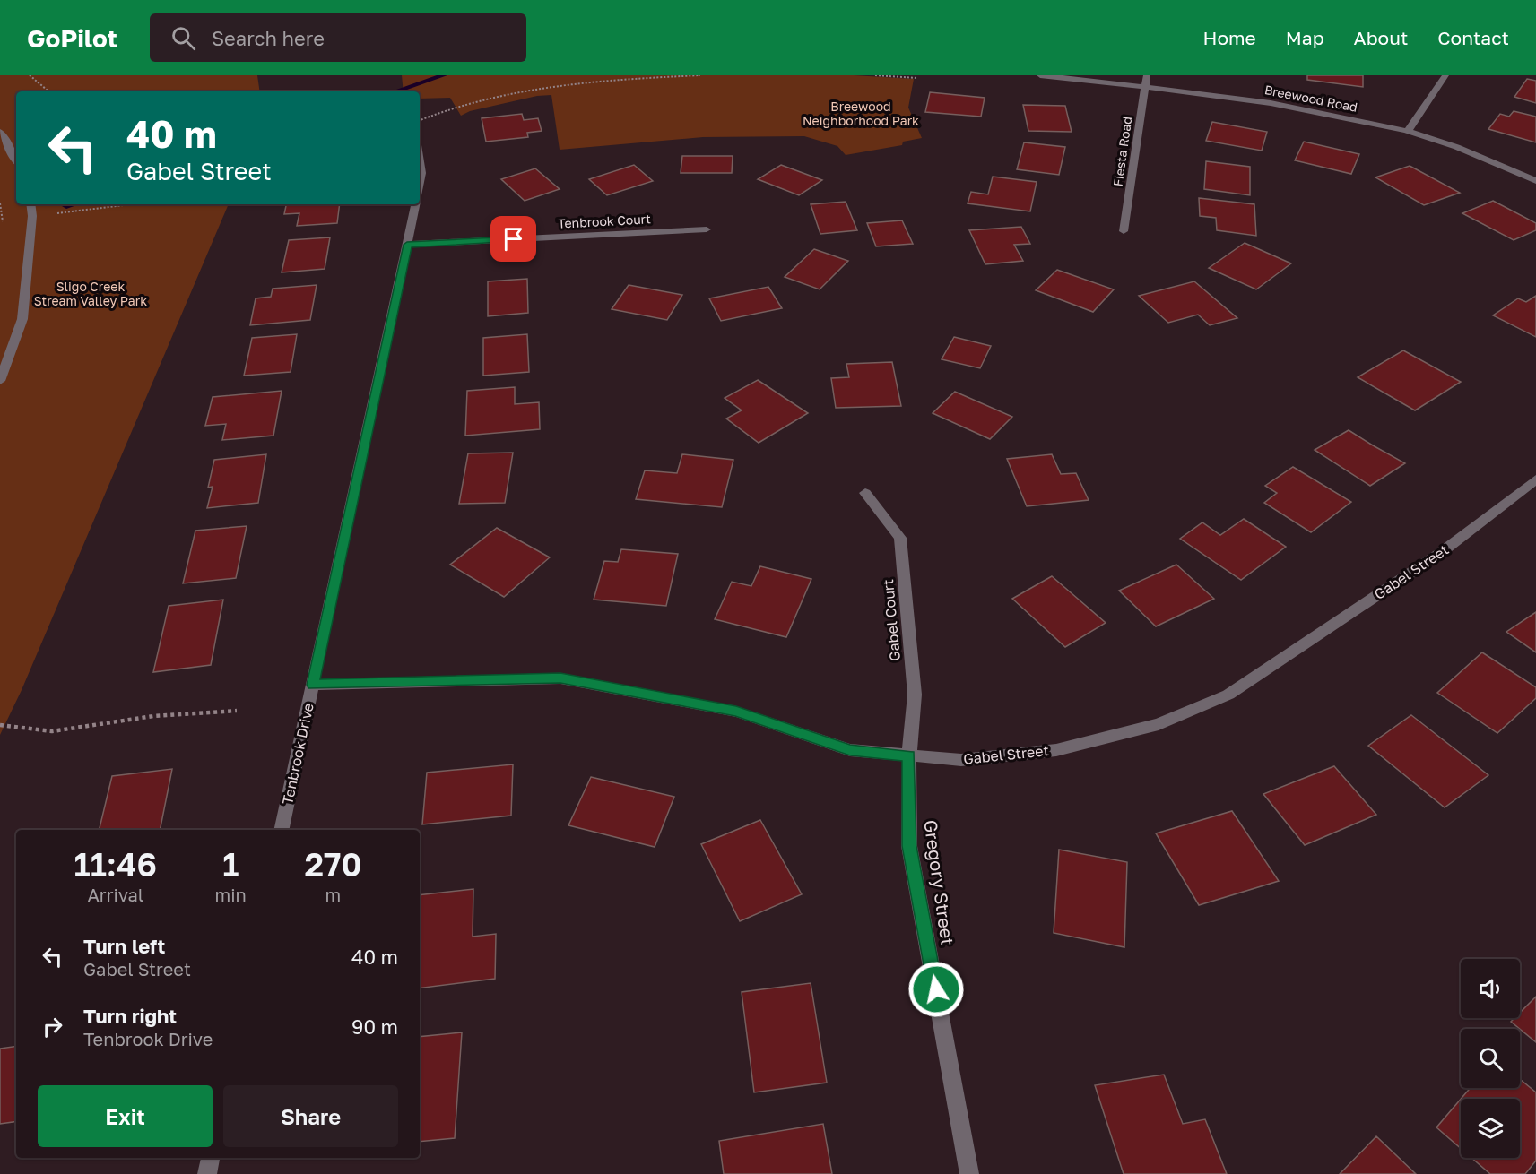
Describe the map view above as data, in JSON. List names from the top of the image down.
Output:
{
  "streets": {
    "street": [
      "Breewood Road",
      "Fiesta Road",
      "Tenbrook Court",
      "Gabel Street",
      "Gabel Court",
      "Tenbrook Drive",
      "Gregory Street"
    ]
  },
  "crossings": [
    ["Breewood Road", "Fiesta Road"],
    ["Tenbrook Court", "Tenbrook Drive"],
    ["Gabel Street", "Gabel Court"],
    ["Gabel Street", "Tenbrook Drive"],
    ["Gabel Street", "Gregory Street"],
    ["Gabel Court", "Gregory Street"]
  ],
  "parks": ["Breewood Neighborhood Park", "Sligo Creek Stream Valley Park"],
  "page": {
    "header": "GoPilot",
    "search": "Search here",
    "nav": [
      "Home",
      "Map",
      "About",
      "Contact"
    ],
    "turn": ["40 m", "Gabel Street"],
    "eta": [
      "11:46",
      "Arrival",
      "1",
      "min",
      "270",
      "m"
    ],
    "list": [
      {
        "name": "Turn left",
        "note": "Gabel Street",
        "value": "40 m"
      },
      {
        "name": "Turn right",
        "note": "Tenbrook Drive",
        "value": "90 m"
      }
    ],
    "buttons": ["Exit", "Share"]
  }
}
